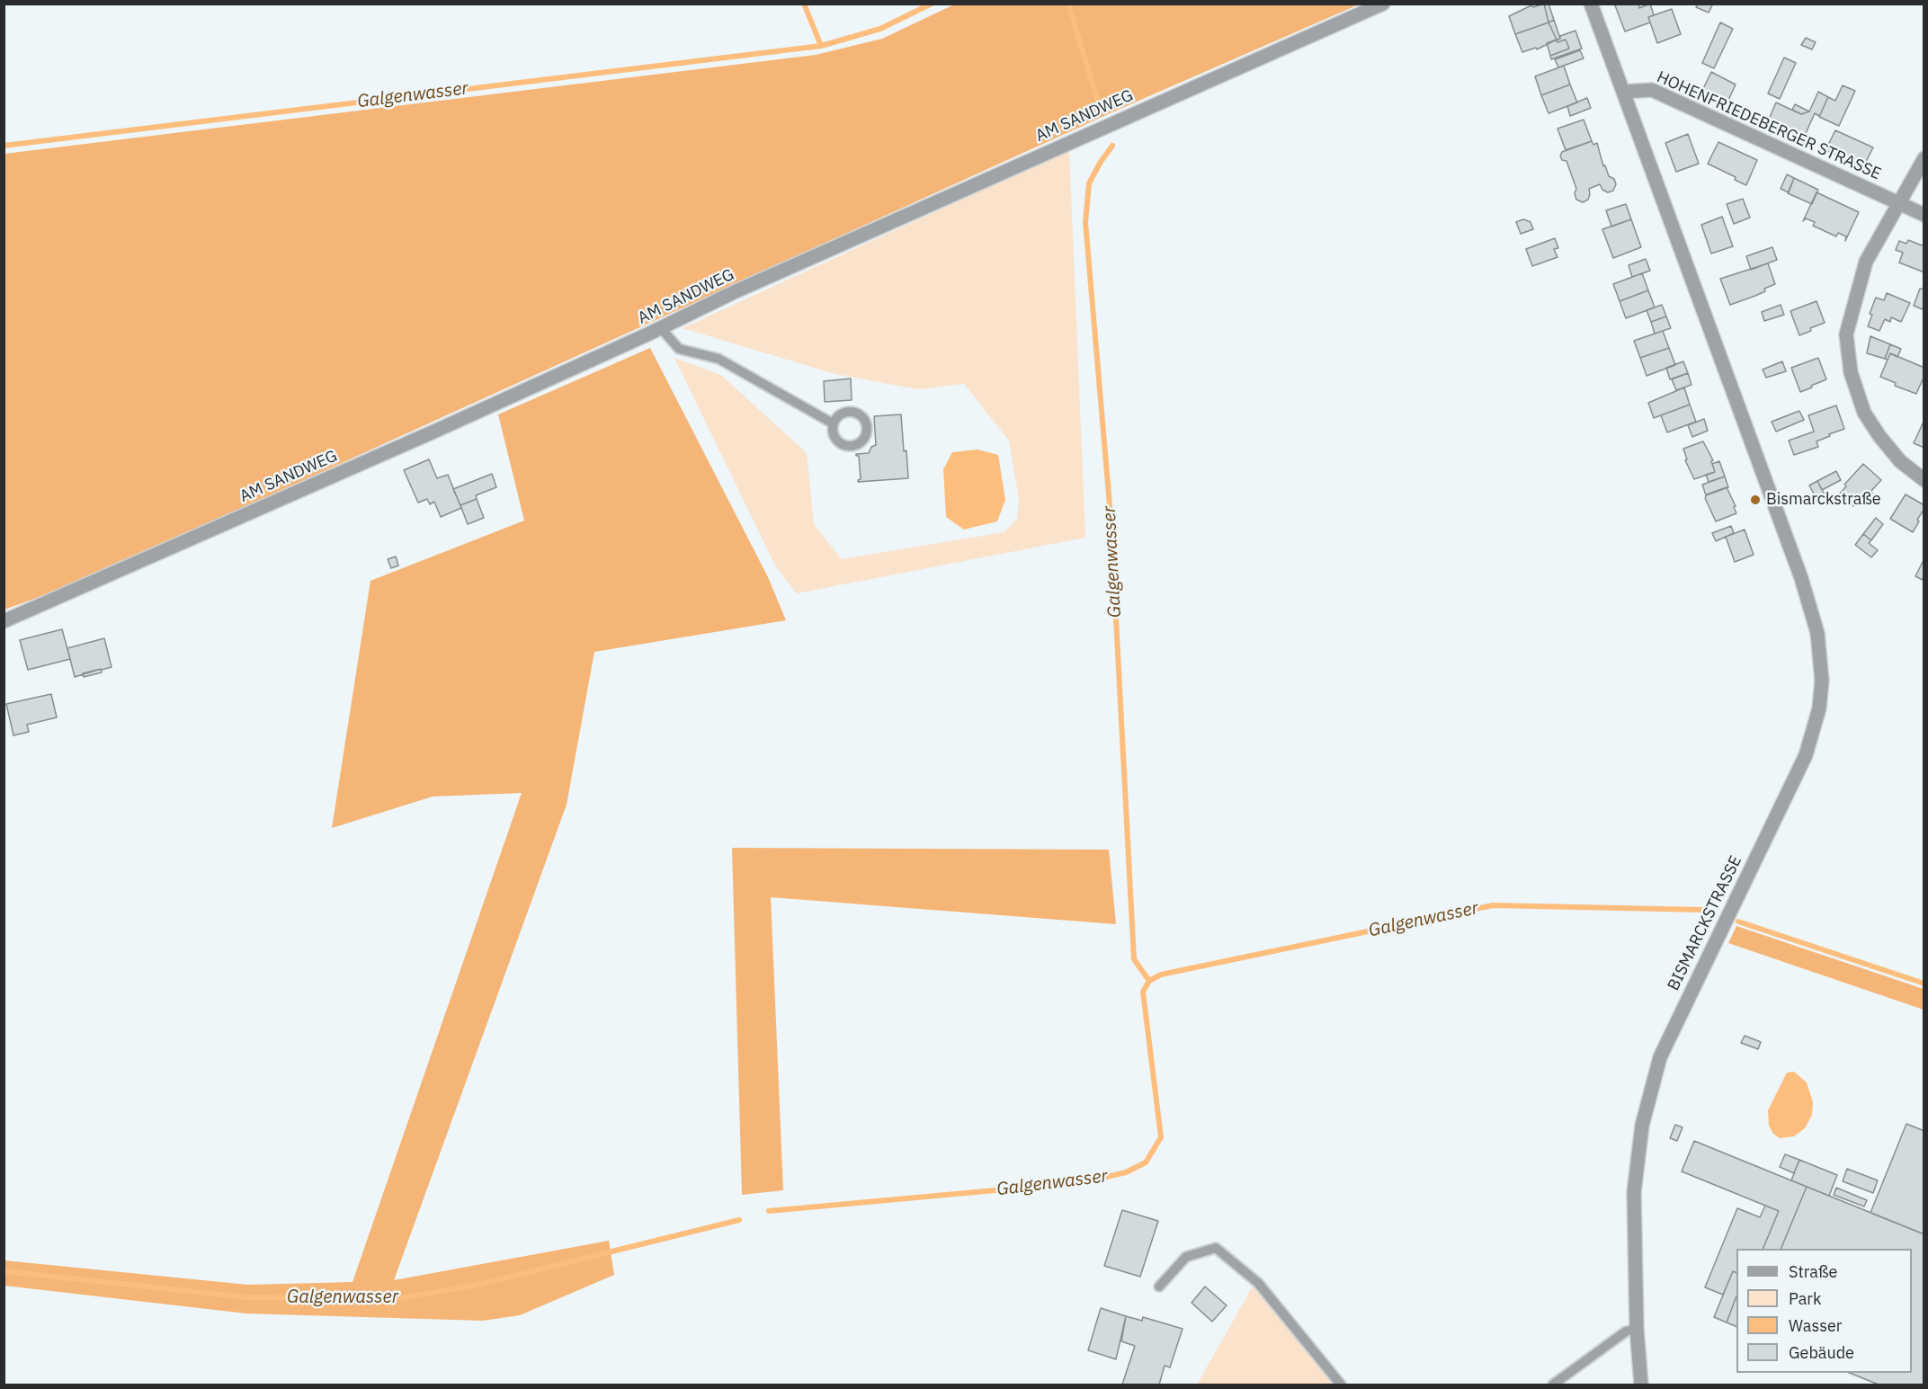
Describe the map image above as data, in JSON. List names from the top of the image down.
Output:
{
  "streets": {
    "street": ["AM SANDWEG", "HOHENFRIEDEBERGER STRASSE", "BISMARCKSTRASSE"]
  },
  "crossings": [
    ["HOHENFRIEDEBERGER STRASSE", "BISMARCKSTRASSE"]
  ],
  "water": ["Galgenwasser"],
  "places": ["Bismarckstraße"],
  "legend": [
    "Straße",
    "Park",
    "Wasser",
    "Gebäude"
  ]
}
